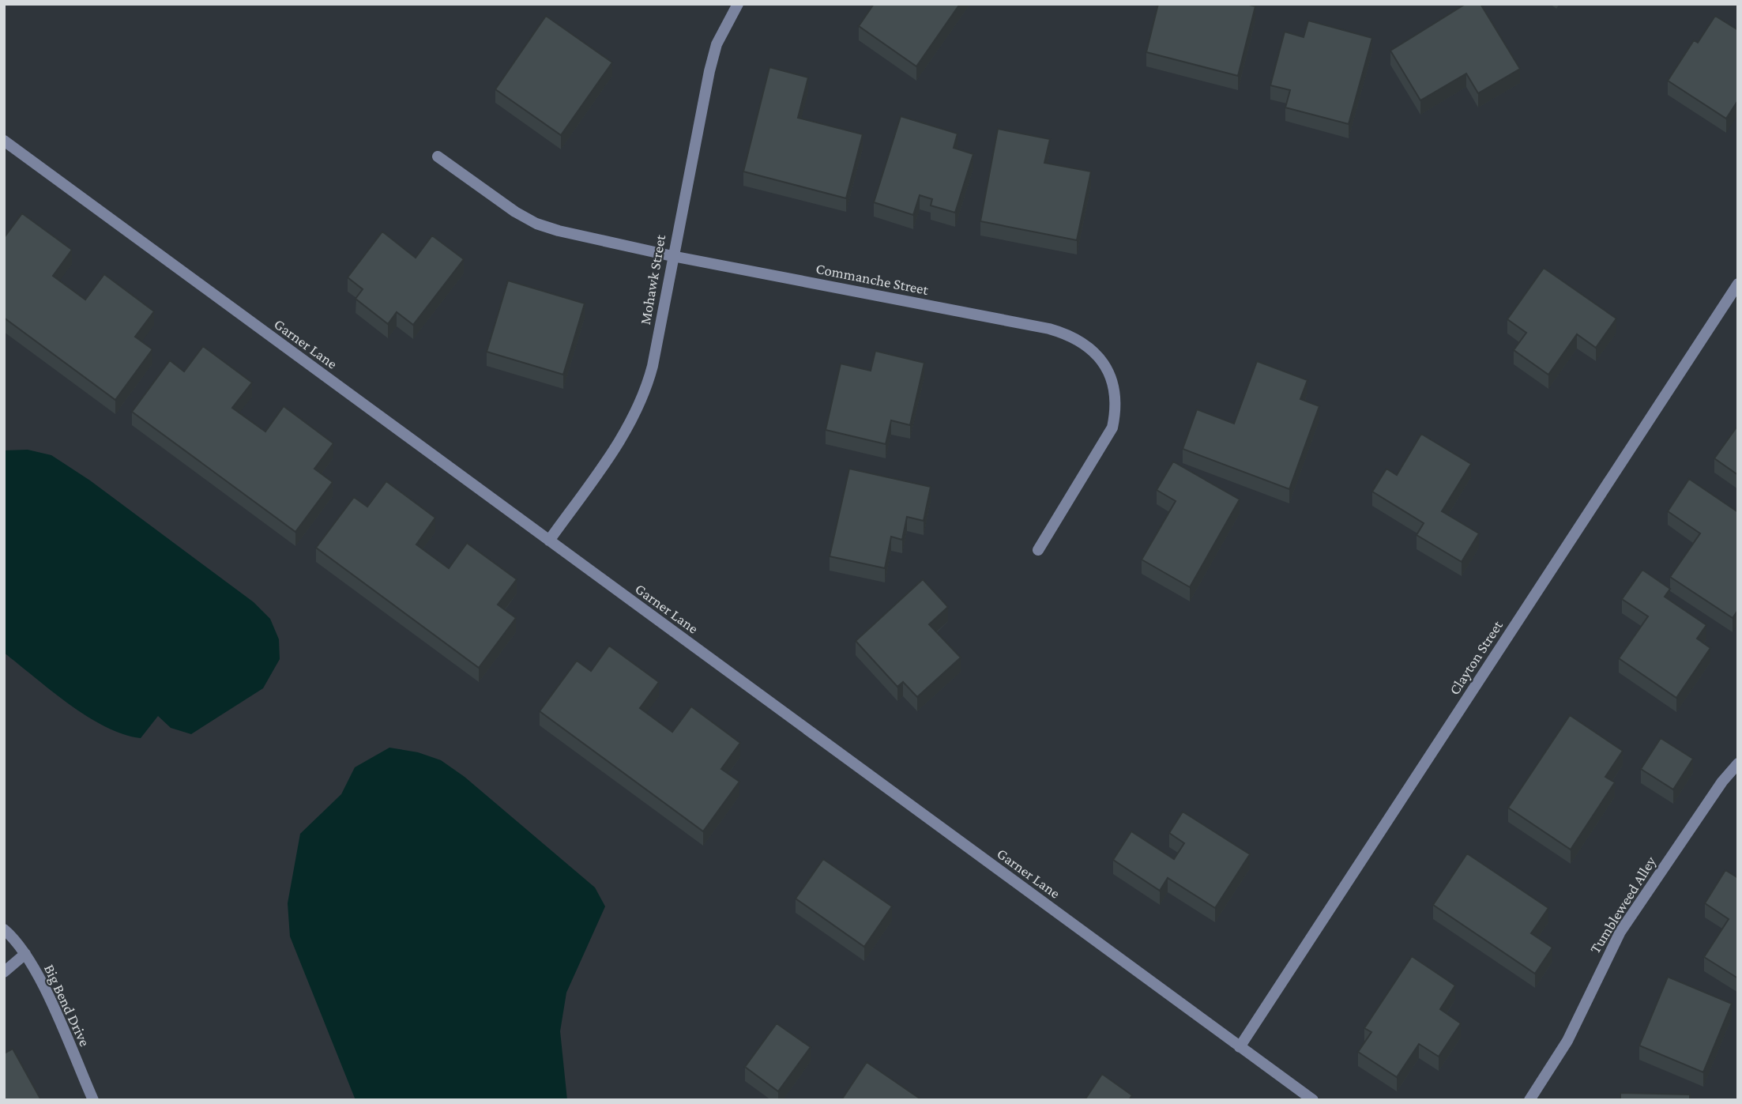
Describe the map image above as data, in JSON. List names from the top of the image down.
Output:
{
  "streets": {
    "street": [
      "Commanche Street",
      "Mohawk Street",
      "Garner Lane",
      "Clayton Street",
      "Tumbleweed Alley",
      "Big Bend Drive"
    ]
  },
  "crossings": [
    ["Commanche Street", "Mohawk Street"],
    ["Mohawk Street", "Garner Lane"],
    ["Garner Lane", "Clayton Street"]
  ]
}
